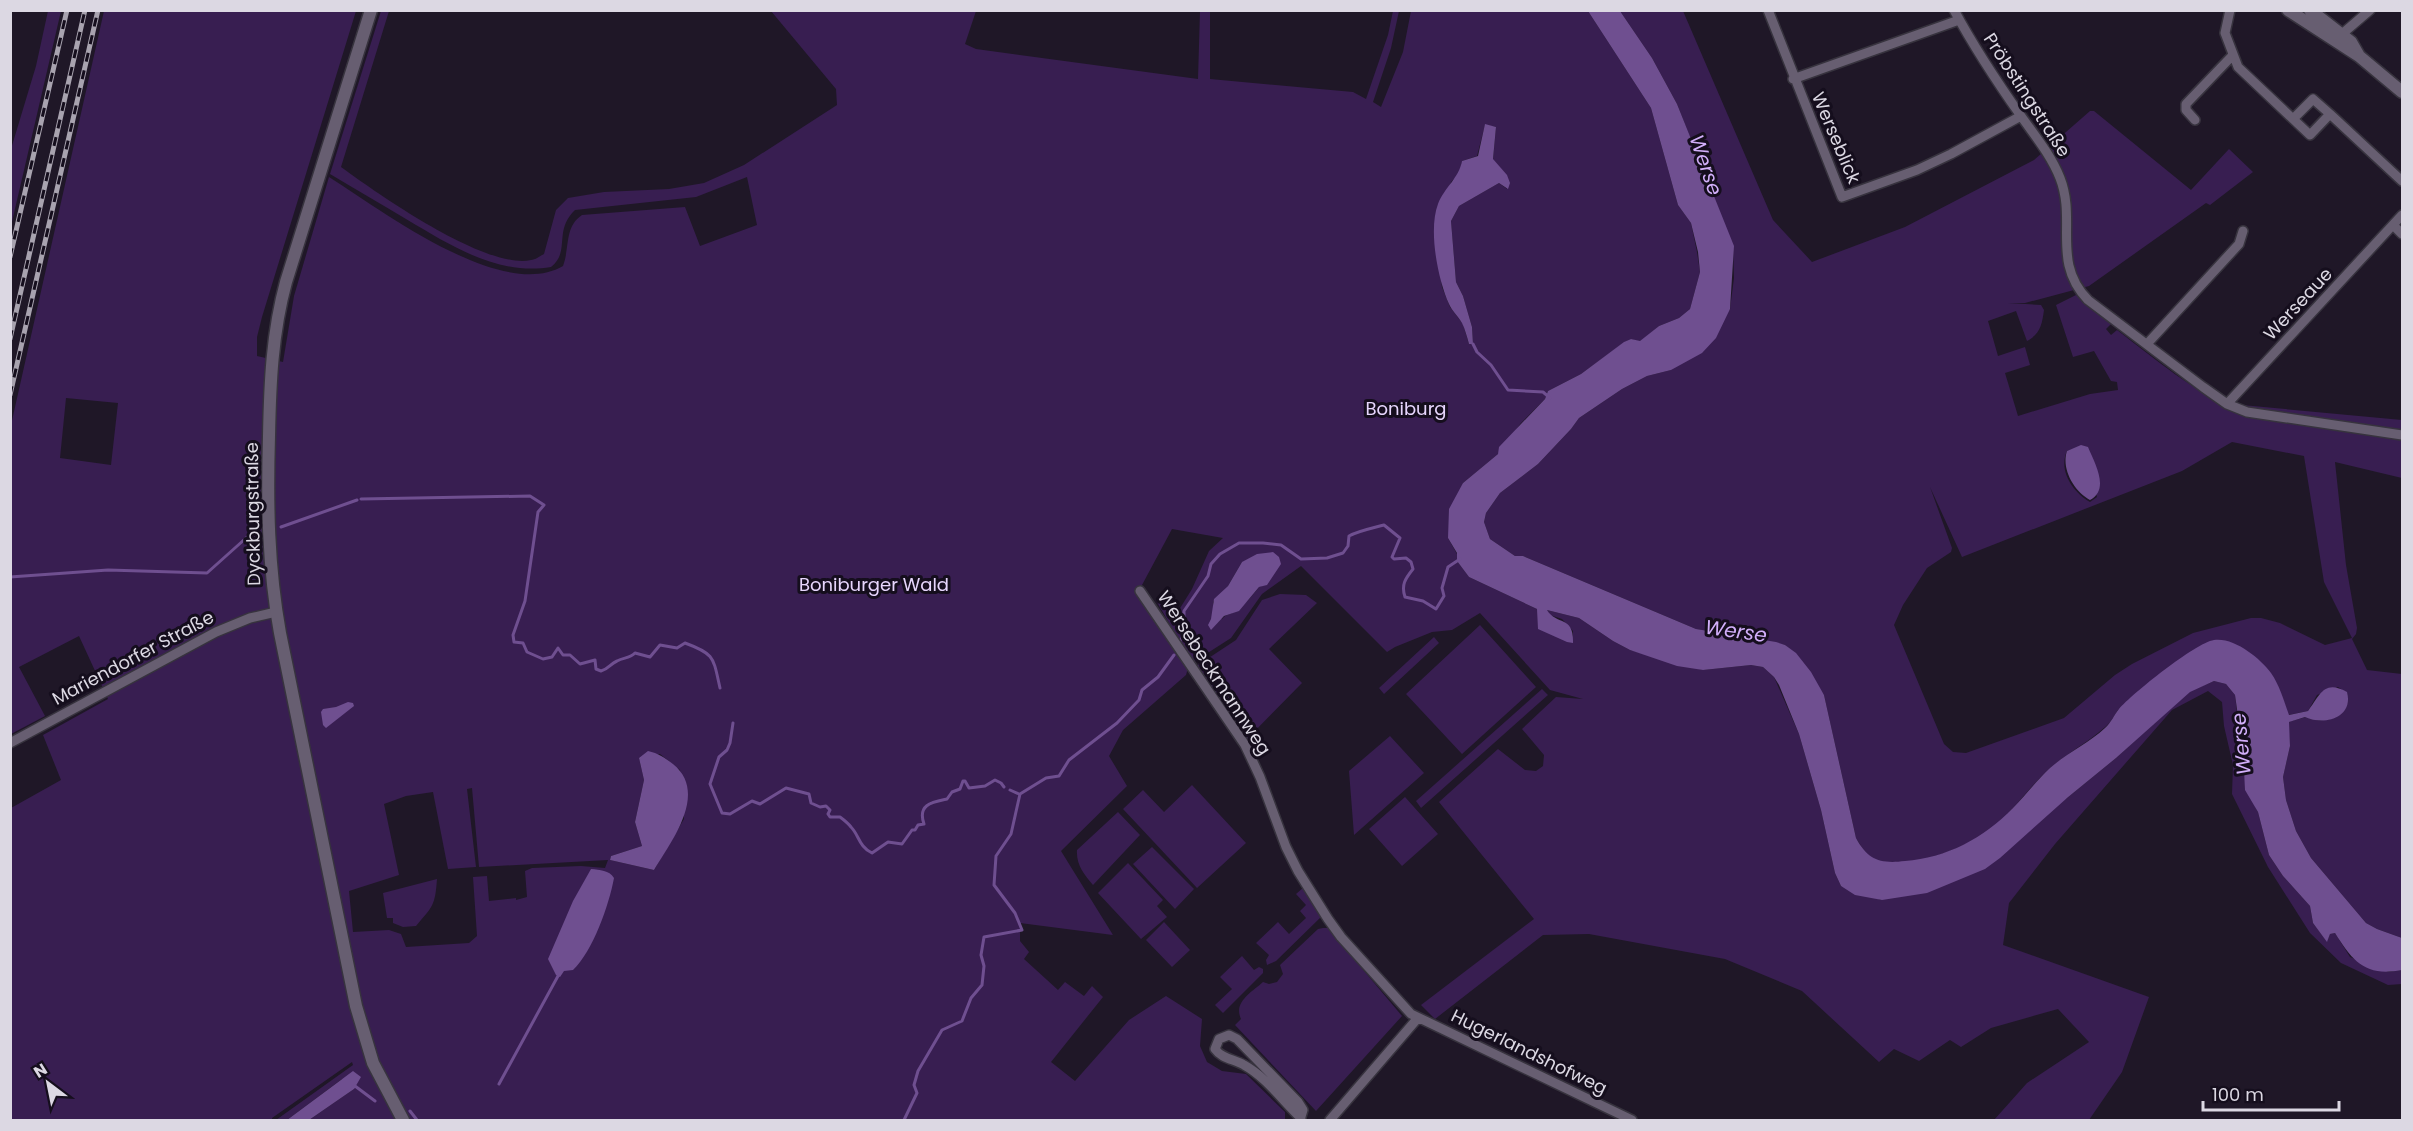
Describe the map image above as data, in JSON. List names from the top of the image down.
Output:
{
  "streets": {
    "street": [
      "Pröbstingstraße",
      "Werseblick",
      "Werseaue",
      "Dyckburgstraße",
      "Mariendorfer Straße",
      "Wersebeckmannweg",
      "Hugerlandshofweg"
    ]
  },
  "crossings": [
    ["Pröbstingstraße", "Werseblick"],
    ["Pröbstingstraße", "Werseaue"],
    ["Dyckburgstraße", "Mariendorfer Straße"],
    ["Wersebeckmannweg", "Hugerlandshofweg"]
  ],
  "water": ["Werse"],
  "parks": ["Boniburg", "Boniburger Wald"],
  "scale_bar": "100 m",
  "north": "top left"
}
